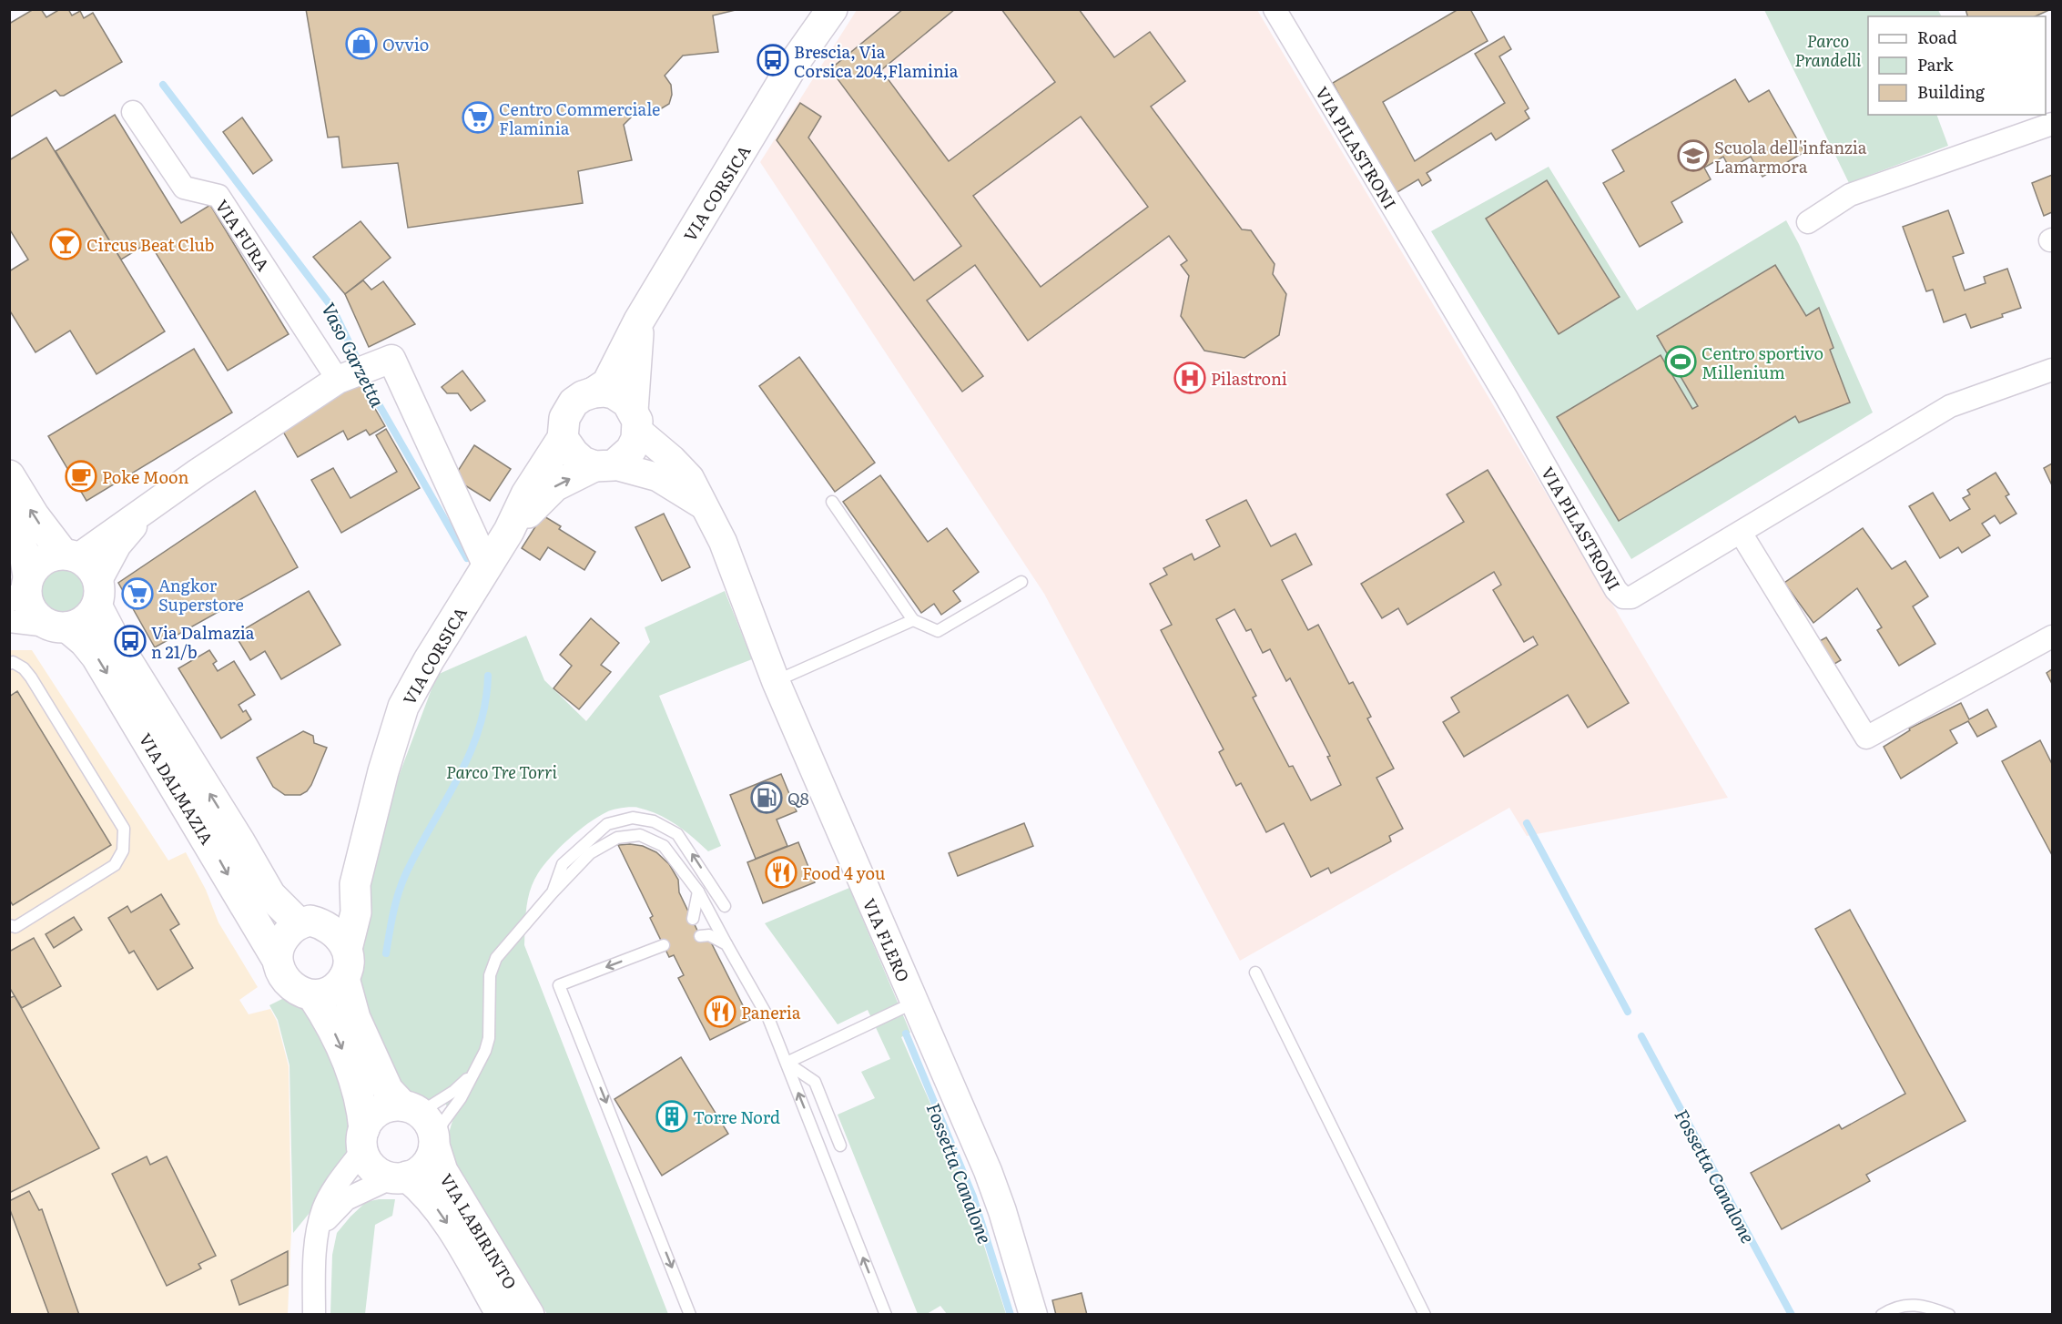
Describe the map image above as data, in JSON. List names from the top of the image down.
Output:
{
  "streets": {
    "main road": ["VIA CORSICA", "VIA DALMAZIA", "VIA LABIRINTO"],
    "street": ["VIA PILASTRONI", "VIA FURA", "VIA FLERO"]
  },
  "crossings": [
    ["VIA CORSICA", "VIA DALMAZIA"],
    ["VIA CORSICA", "VIA FLERO"],
    ["VIA CORSICA", "VIA LABIRINTO"]
  ],
  "water": ["Vaso Garzetta", "Fossetta Canalone"],
  "parks": ["Parco Prandelli", "Parco Tre Torri"],
  "places": {
    "shop": ["Ovvio"],
    "bus stop": ["Brescia, Via Corsica 204,Flaminia", "Via Dalmazia n 21/b"],
    "supermarket": ["Centro Commerciale Flaminia", "Angkor Superstore"],
    "school or university": ["Scuola dell'infanzia Lamarmora"],
    "bar": ["Circus Beat Club"],
    "sports": ["Centro sportivo Millenium"],
    "hospital": ["Pilastroni"],
    "cafe": ["Poke Moon"],
    "fuel station": ["Q8"],
    "restaurant": ["Food 4 you", "Paneria"],
    "building": ["Torre Nord"]
  },
  "legend": ["Road", "Park", "Building"]
}
